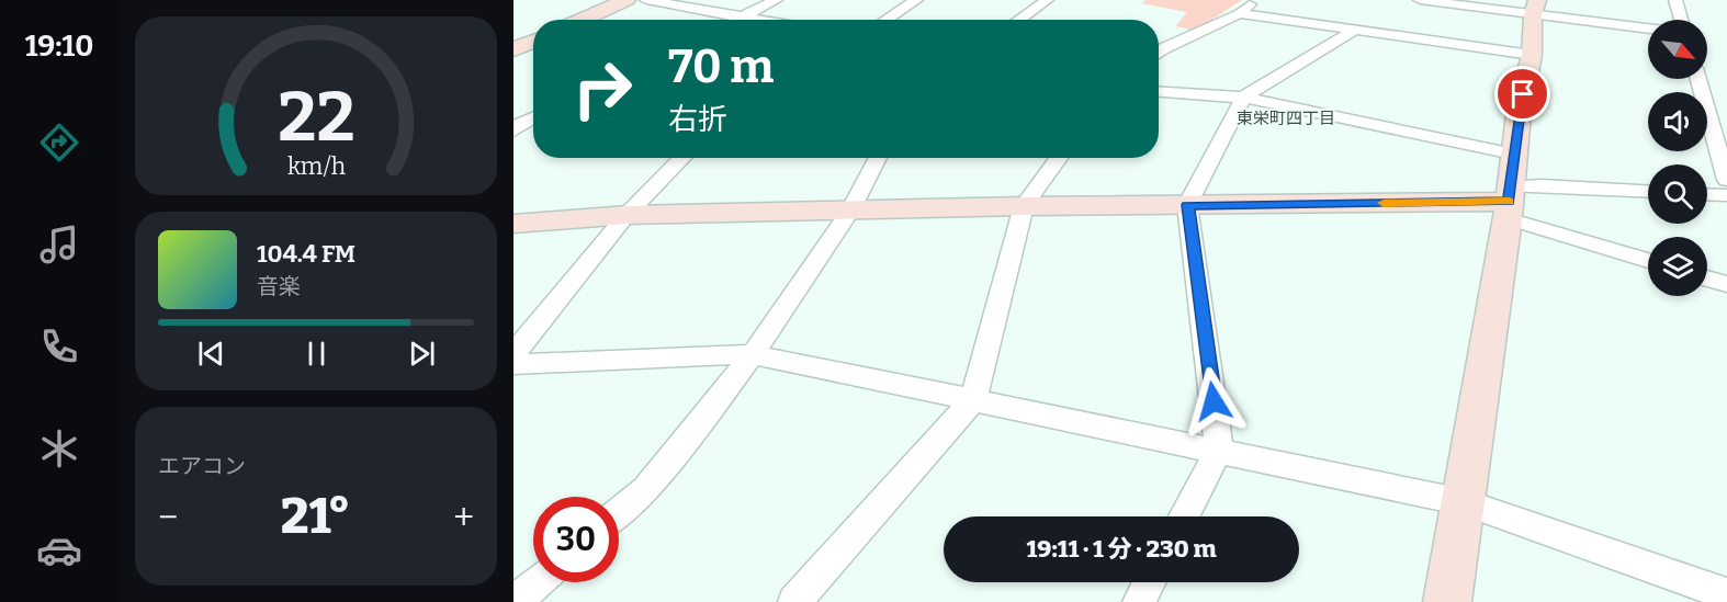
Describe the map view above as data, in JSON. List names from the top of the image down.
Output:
{
  "districts": ["東栄町四丁目"],
  "north": "bottom right",
  "page": {
    "tabs": "19:10",
    "turn": ["70 m", "右折"],
    "song": ["104.4 FM", "音楽"],
    "tile": "エアコン",
    "heat": ["−", "21°", "+"],
    "limit": "30",
    "trip": "19:11 · 1 分 · 230 m",
    "gauge": ["22", "km/h"]
  }
}
